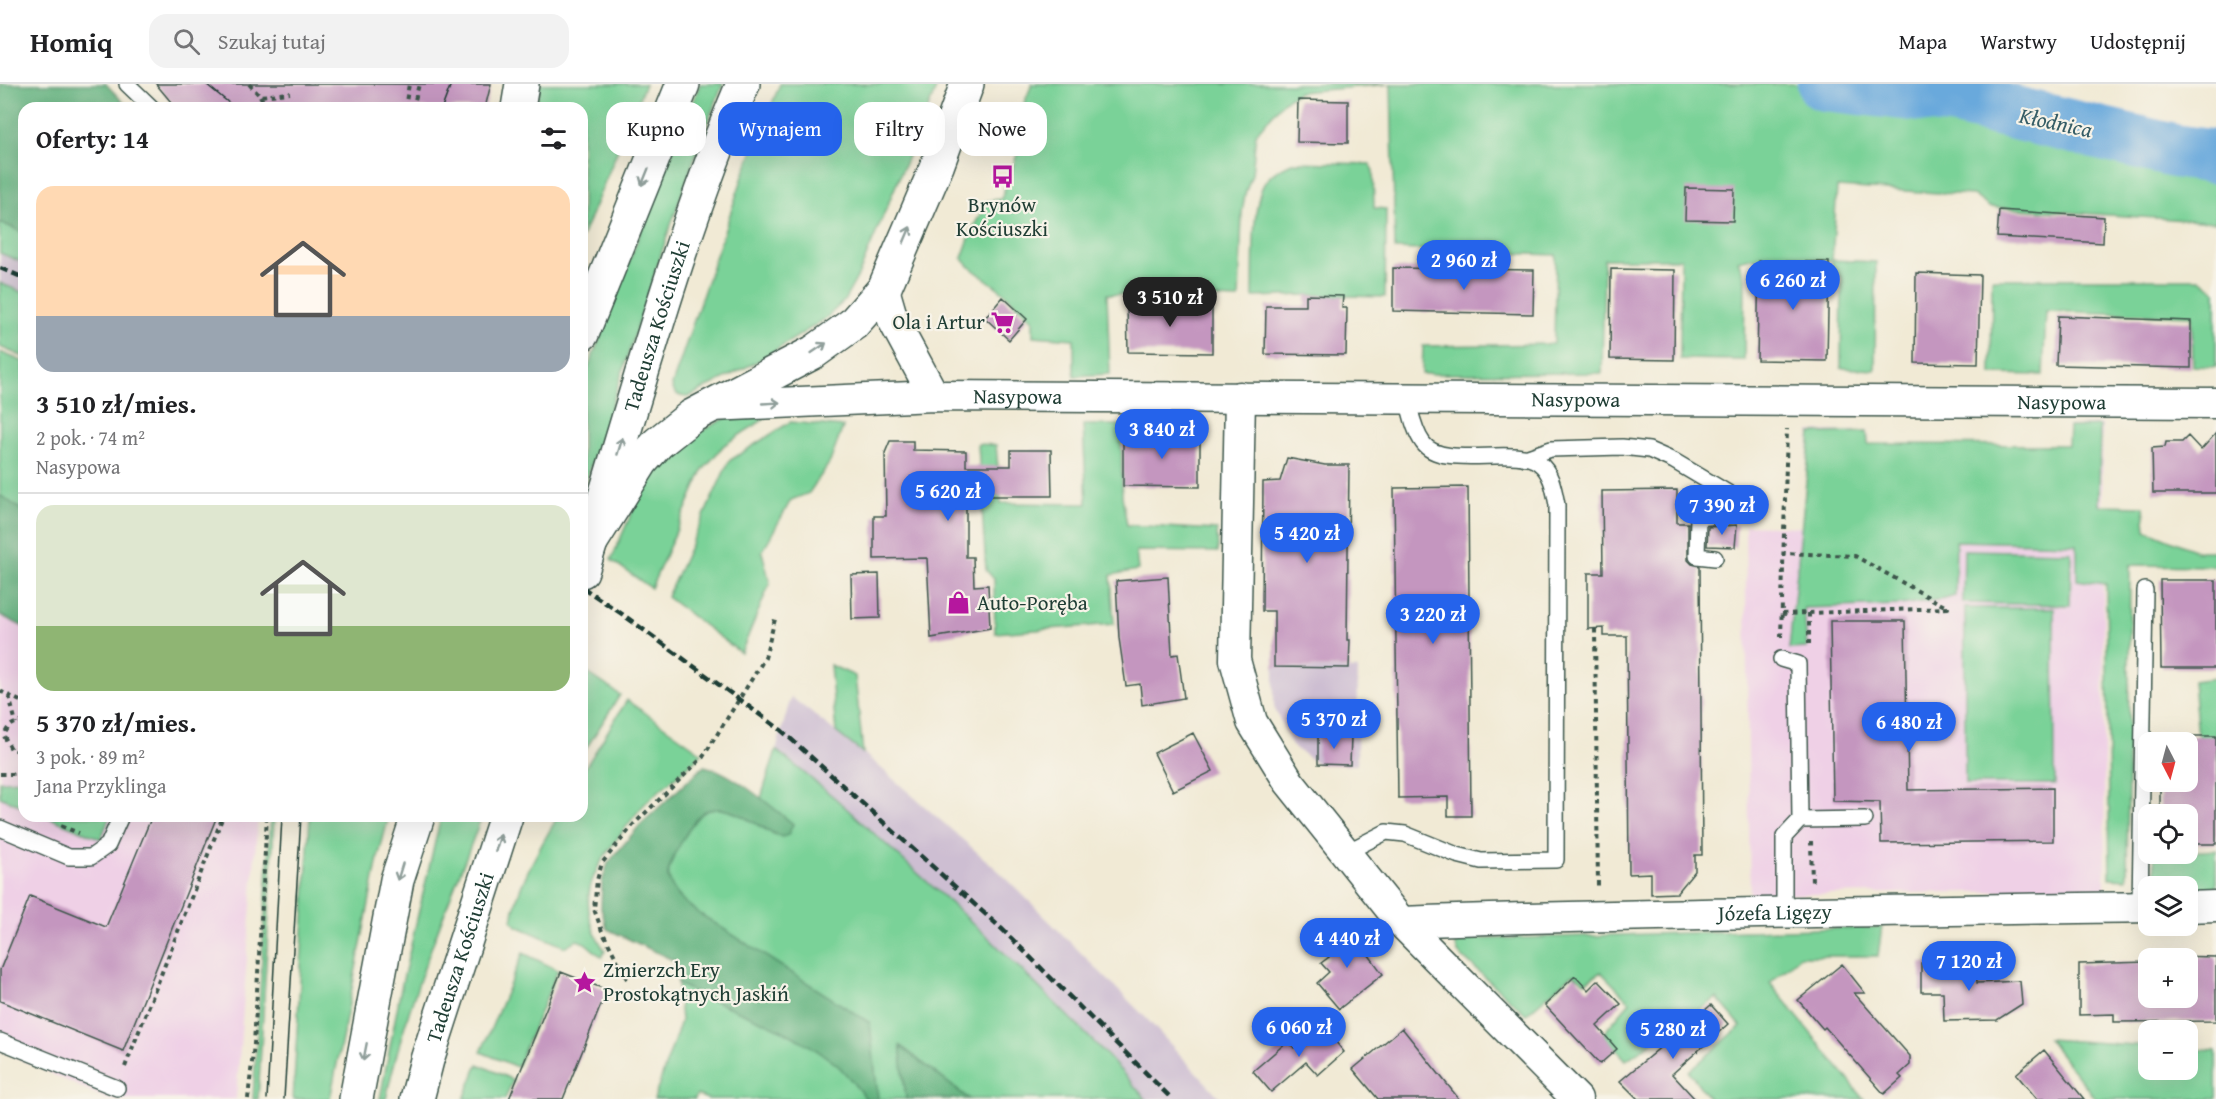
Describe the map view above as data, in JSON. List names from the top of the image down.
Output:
{
  "streets": {
    "main road": ["Tadeusza Kościuszki"],
    "street": ["Nasypowa", "Józefa Ligęzy"]
  },
  "water": ["Kłodnica"],
  "places": {
    "bus stop": ["Brynów Kościuszki"],
    "supermarket": ["Ola i Artur"],
    "shop": ["Auto-Poręba"],
    "place": ["Zmierzch Ery Prostokątnych Jaskiń"]
  },
  "north": "bottom",
  "page": {
    "header": "Homiq",
    "search": "Szukaj tutaj",
    "nav": ["Mapa", "Warstwy", "Udostępnij"],
    "chip": [
      "Kupno",
      "Wynajem",
      "Filtry",
      "Nowe"
    ],
    "heading": "Oferty: 14",
    "list": [
      {
        "name": "3 510 zł/mies.",
        "note": "2 pok. · 74 m² · Nasypowa"
      },
      {
        "name": "5 370 zł/mies.",
        "note": "3 pok. · 89 m² · Jana Przyklinga"
      }
    ],
    "price": [
      "2 960 zł",
      "6 260 zł",
      "3 510 zł",
      "3 840 zł",
      "5 620 zł",
      "7 390 zł",
      "5 420 zł",
      "3 220 zł",
      "5 370 zł",
      "6 480 zł",
      "4 440 zł",
      "7 120 zł",
      "6 060 zł",
      "5 280 zł"
    ],
    "map_buttons": ["+", "−"]
  }
}
